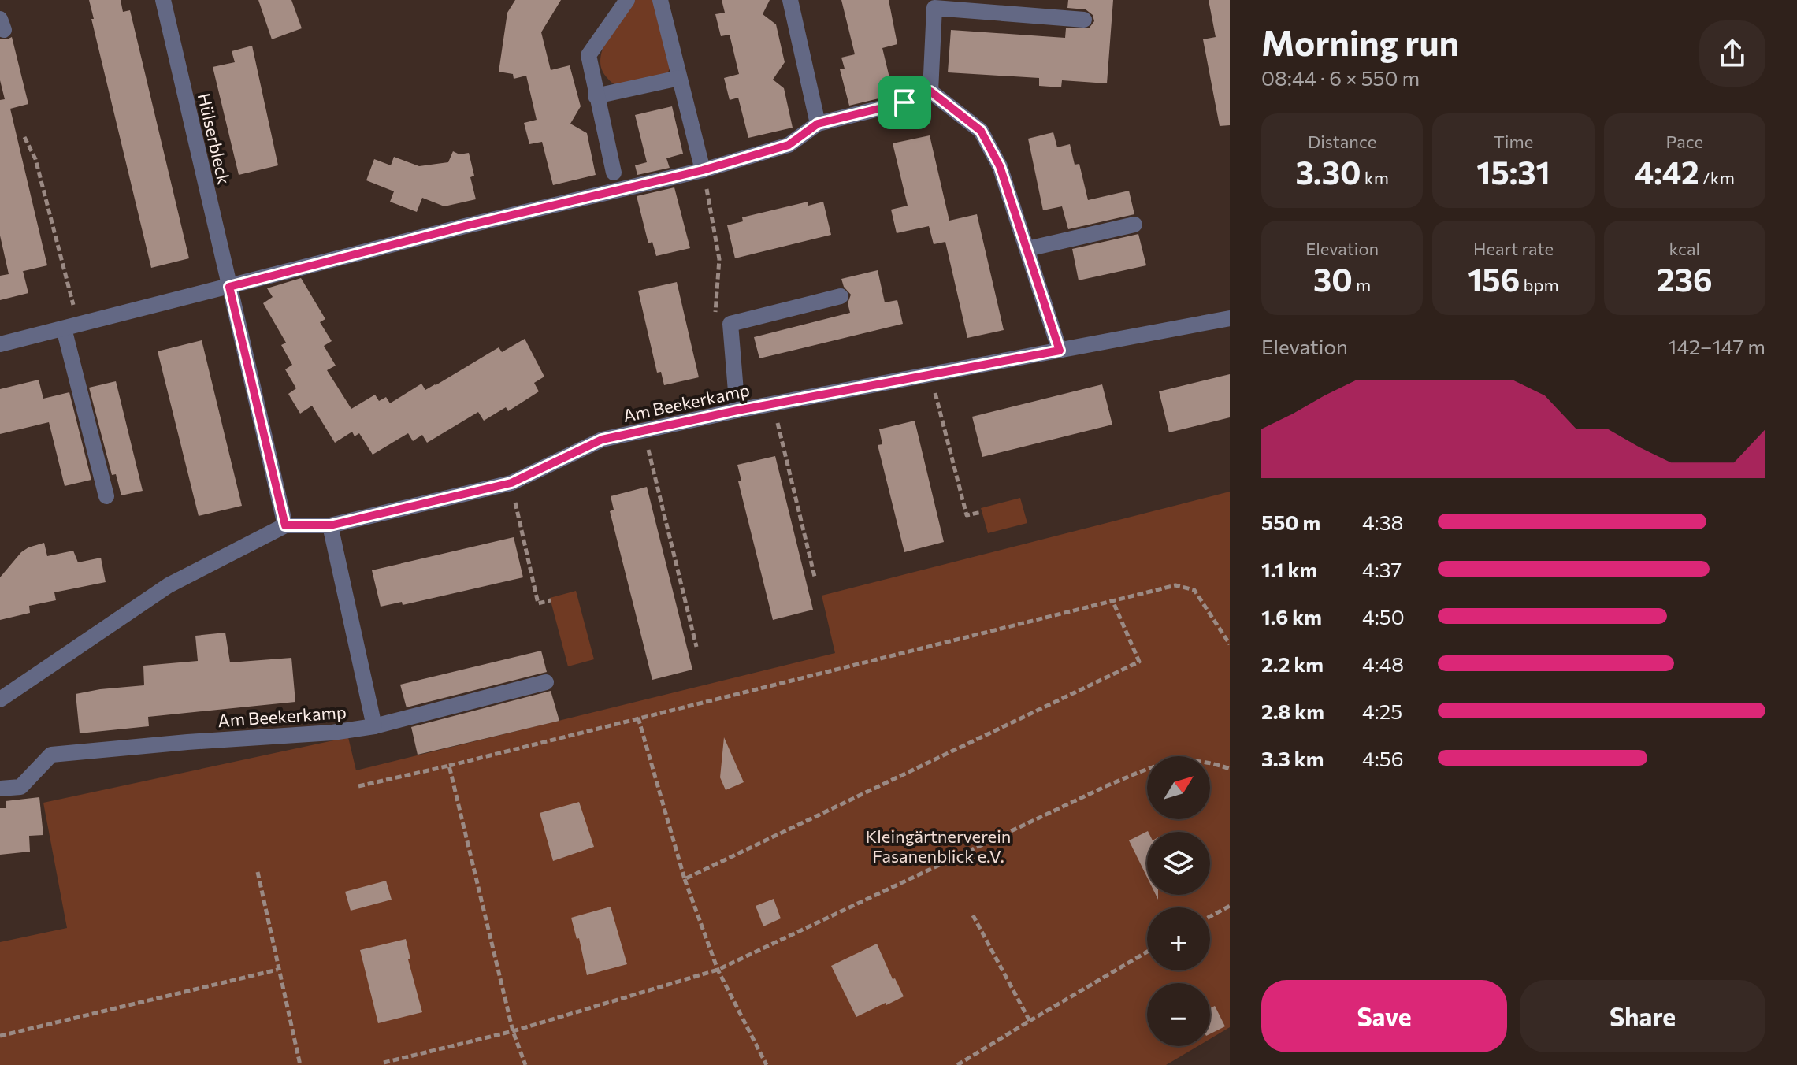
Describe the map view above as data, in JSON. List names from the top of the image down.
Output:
{
  "streets": {
    "street": ["Hülserbleck", "Am Beekerkamp"]
  },
  "crossings": [
    ["Hülserbleck", "Am Beekerkamp"]
  ],
  "parks": ["Kleingärtnerverein Fasanenblick e.V."],
  "north": "top right",
  "page": {
    "heading": ["Morning run", "08:44 · 6 × 550 m"],
    "stats": [
      ["Distance", "3.30 km"],
      ["Time", "15:31"],
      ["Pace", "4:42 /km"],
      ["Elevation", "30 m"],
      ["Heart rate", "156 bpm"],
      ["kcal", "236"]
    ],
    "chart": ["Elevation", "142–147 m"],
    "list": [
      {
        "name": "550 m",
        "note": "4:38"
      },
      {
        "name": "1.1 km",
        "note": "4:37"
      },
      {
        "name": "1.6 km",
        "note": "4:50"
      },
      {
        "name": "2.2 km",
        "note": "4:48"
      },
      {
        "name": "2.8 km",
        "note": "4:25"
      },
      {
        "name": "3.3 km",
        "note": "4:56"
      }
    ],
    "map_buttons": ["+", "−"],
    "buttons": ["Save", "Share"]
  }
}
